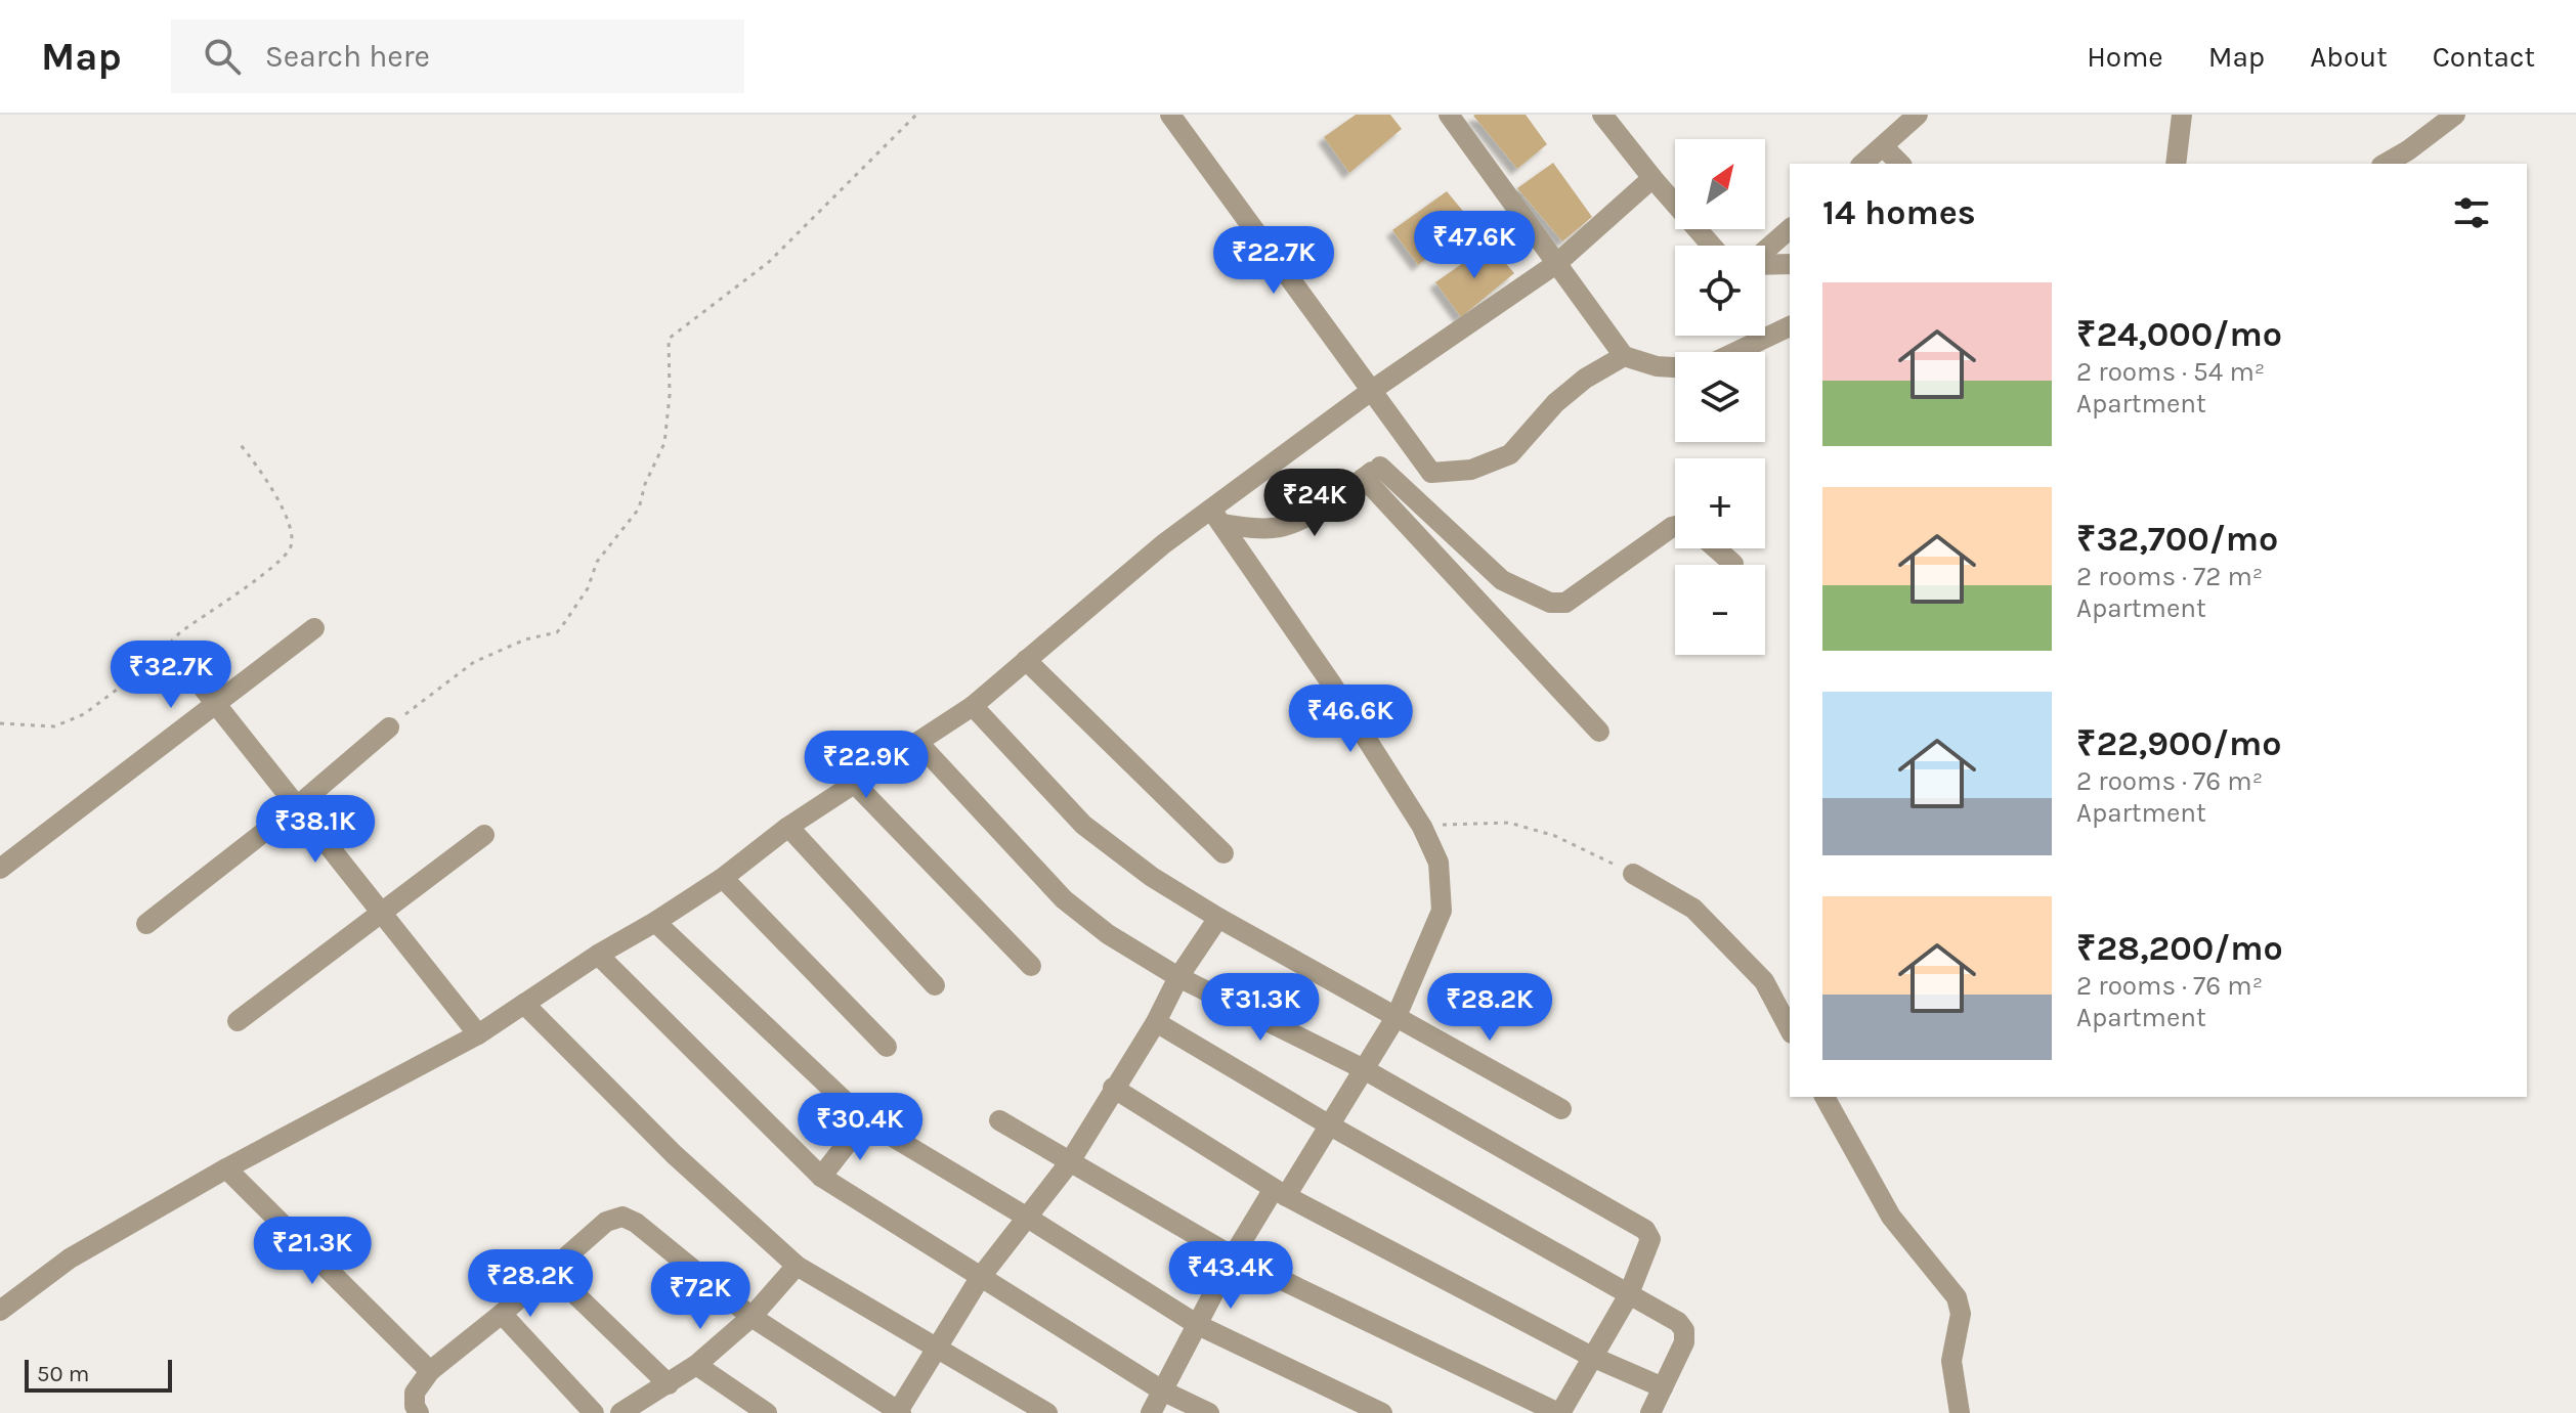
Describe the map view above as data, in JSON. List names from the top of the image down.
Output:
{
  "scale_bar": "50 m",
  "north": "top right",
  "page": {
    "header": "Map",
    "search": "Search here",
    "nav": [
      "Home",
      "Map",
      "About",
      "Contact"
    ],
    "map_buttons": ["+", "−"],
    "heading": "14 homes",
    "price": [
      "₹47.6K",
      "₹22.7K",
      "₹24K",
      "₹32.7K",
      "₹46.6K",
      "₹22.9K",
      "₹38.1K",
      "₹31.3K",
      "₹28.2K",
      "₹30.4K",
      "₹21.3K",
      "₹43.4K",
      "₹28.2K",
      "₹72K"
    ],
    "list": [
      {
        "name": "₹24,000/mo",
        "note": "2 rooms · 54 m² · Apartment"
      },
      {
        "name": "₹32,700/mo",
        "note": "2 rooms · 72 m² · Apartment"
      },
      {
        "name": "₹22,900/mo",
        "note": "2 rooms · 76 m² · Apartment"
      },
      {
        "name": "₹28,200/mo",
        "note": "2 rooms · 76 m² · Apartment"
      }
    ],
    "scale": "50 m"
  }
}
